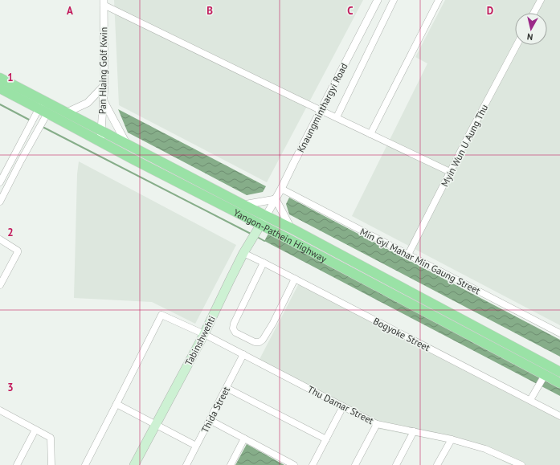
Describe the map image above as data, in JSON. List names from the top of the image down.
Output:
{
  "streets": {
    "main road": ["Yangon-Pathein Highway", "Tabinshwehti"],
    "street": [
      "Pan Hlaing Golf Kwin",
      "Knaungminthargyi Road",
      "Myin Wun U Aung Thu",
      "Min Gyi Mahar Min Gaung Street",
      "Bogyoke Street",
      "Thu Damar Street",
      "Thida Street"
    ]
  },
  "crossings": [
    ["Pan Hlaing Golf Kwin", "Yangon-Pathein Highway"],
    ["Knaungminthargyi Road", "Yangon-Pathein Highway"],
    ["Knaungminthargyi Road", "Min Gyi Mahar Min Gaung Street"],
    ["Knaungminthargyi Road", "Tabinshwehti"],
    ["Myin Wun U Aung Thu", "Min Gyi Mahar Min Gaung Street"],
    ["Yangon-Pathein Highway", "Tabinshwehti"],
    ["Bogyoke Street", "Tabinshwehti"],
    ["Tabinshwehti", "Thu Damar Street"],
    ["Thu Damar Street", "Thida Street"]
  ],
  "north": "bottom",
  "grid": {
    "columns": [
      "A",
      "B",
      "C",
      "D"
    ],
    "rows": ["1", "2", "3"]
  }
}
